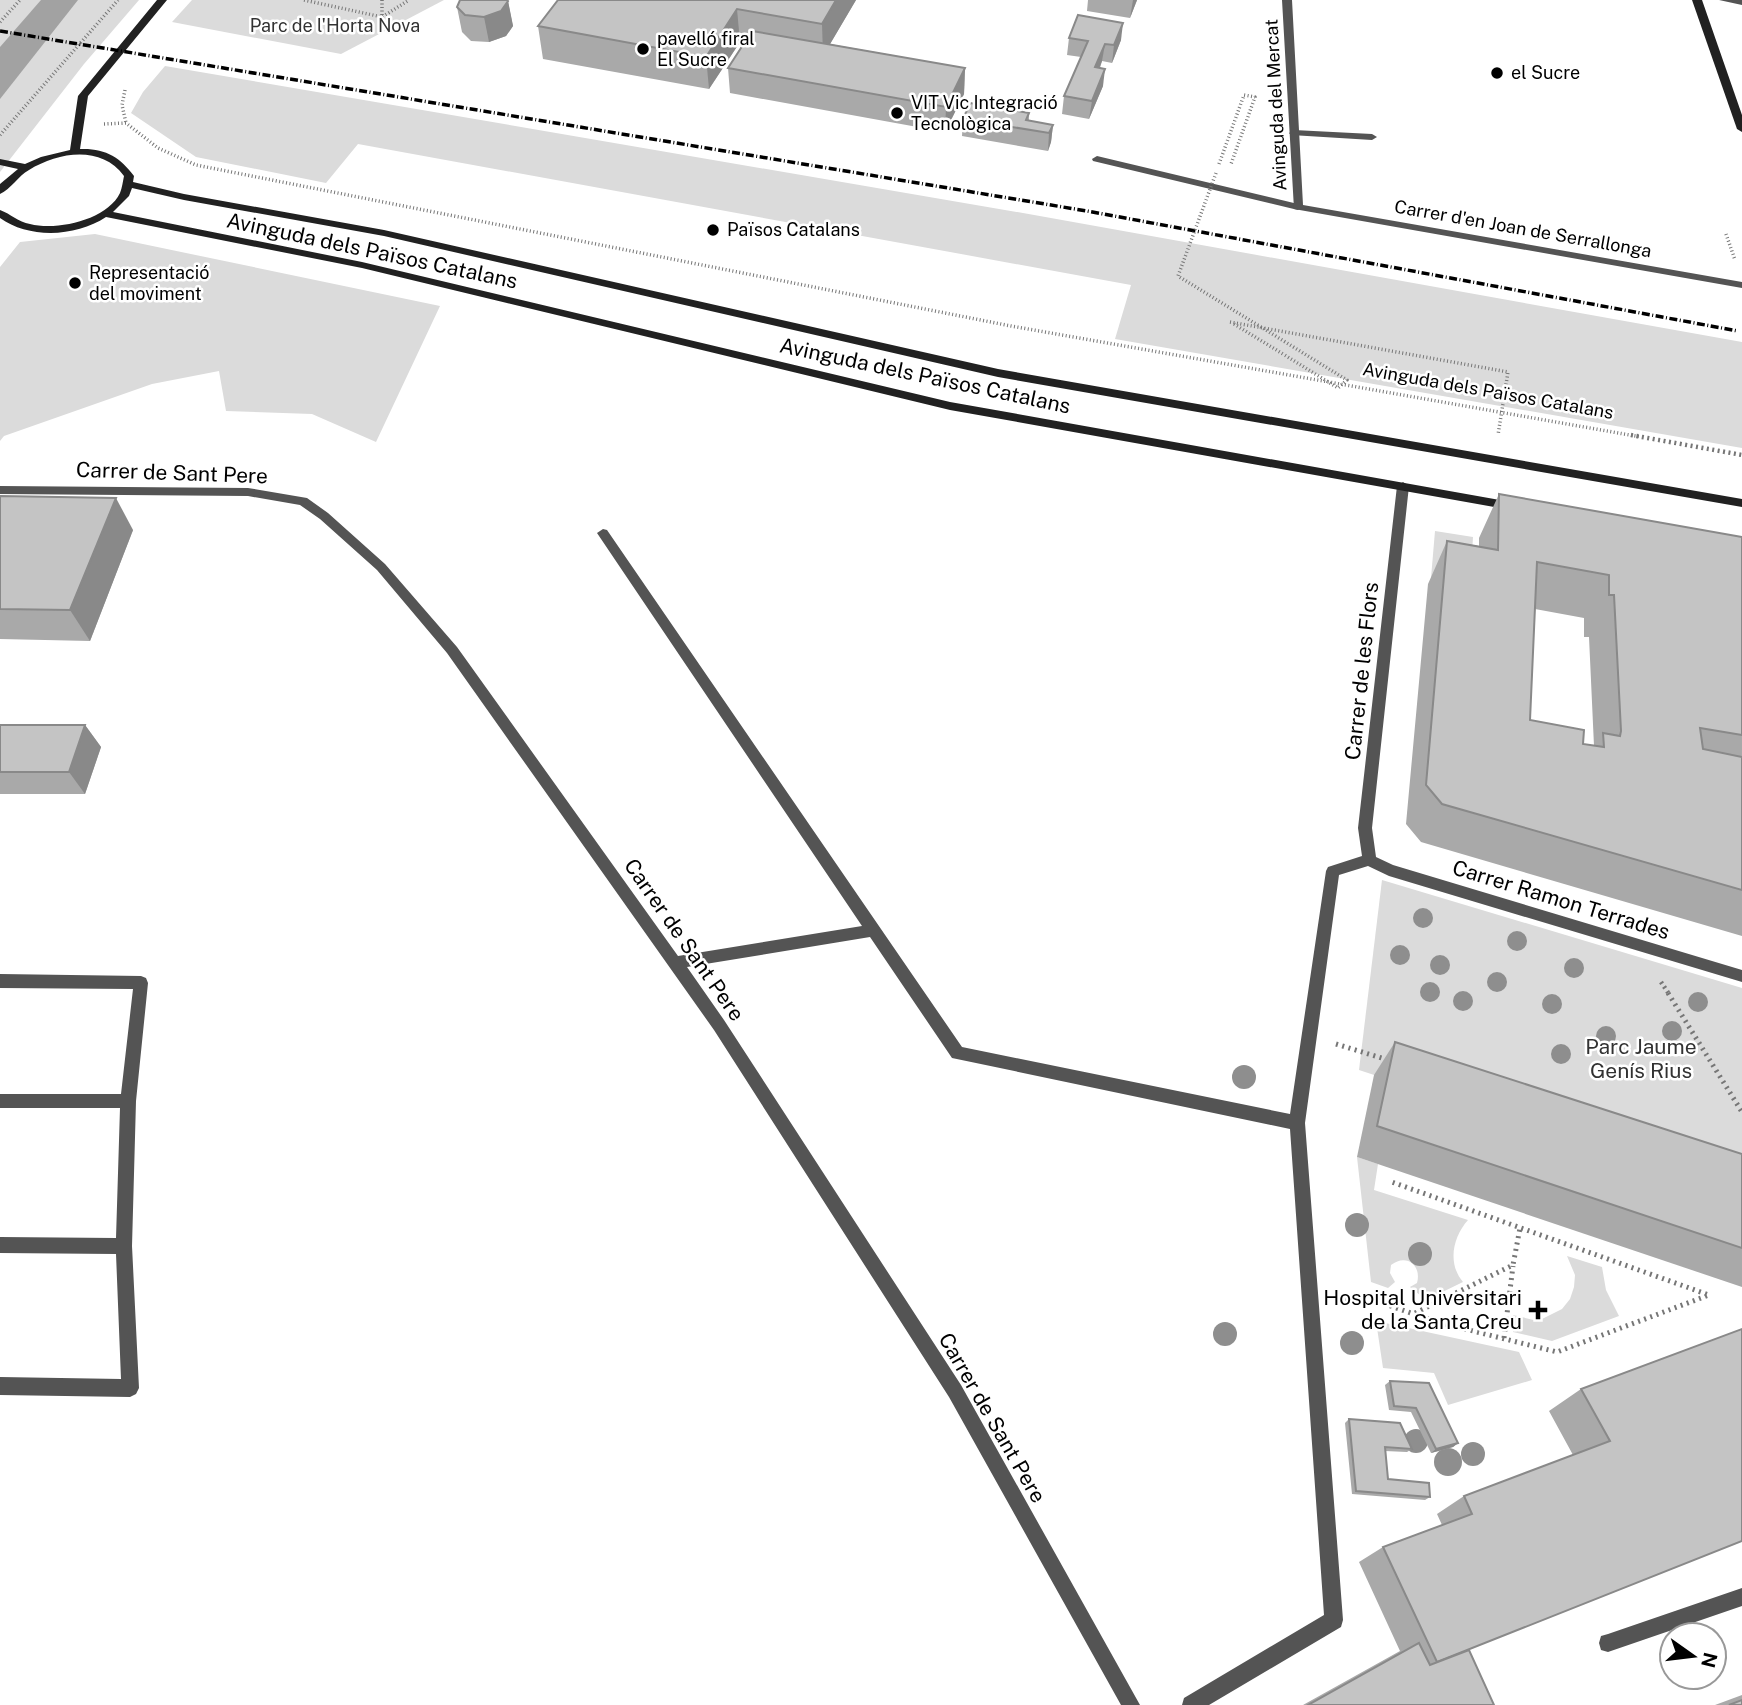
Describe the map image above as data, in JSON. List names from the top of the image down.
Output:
{
  "streets": {
    "street": [
      "Avinguda del Mercat",
      "Carrer d'en Joan de Serrallonga",
      "Avinguda dels Països Catalans",
      "Carrer de Sant Pere",
      "Carrer de les Flors",
      "Carrer Ramon Terrades"
    ]
  },
  "crossings": [
    ["Avinguda del Mercat", "Carrer d'en Joan de Serrallonga"],
    ["Avinguda dels Països Catalans", "Carrer de les Flors"],
    ["Carrer de les Flors", "Carrer Ramon Terrades"]
  ],
  "parks": ["Parc de l'Horta Nova", "Parc Jaume Genís Rius"],
  "places": {
    "other": [
      "pavelló firal El Sucre",
      "el Sucre",
      "VIT Vic Integració Tecnològica",
      "Països Catalans",
      "Representació del moviment"
    ],
    "health": ["Hospital Universitari de la Santa Creu"]
  },
  "north": "right"
}
